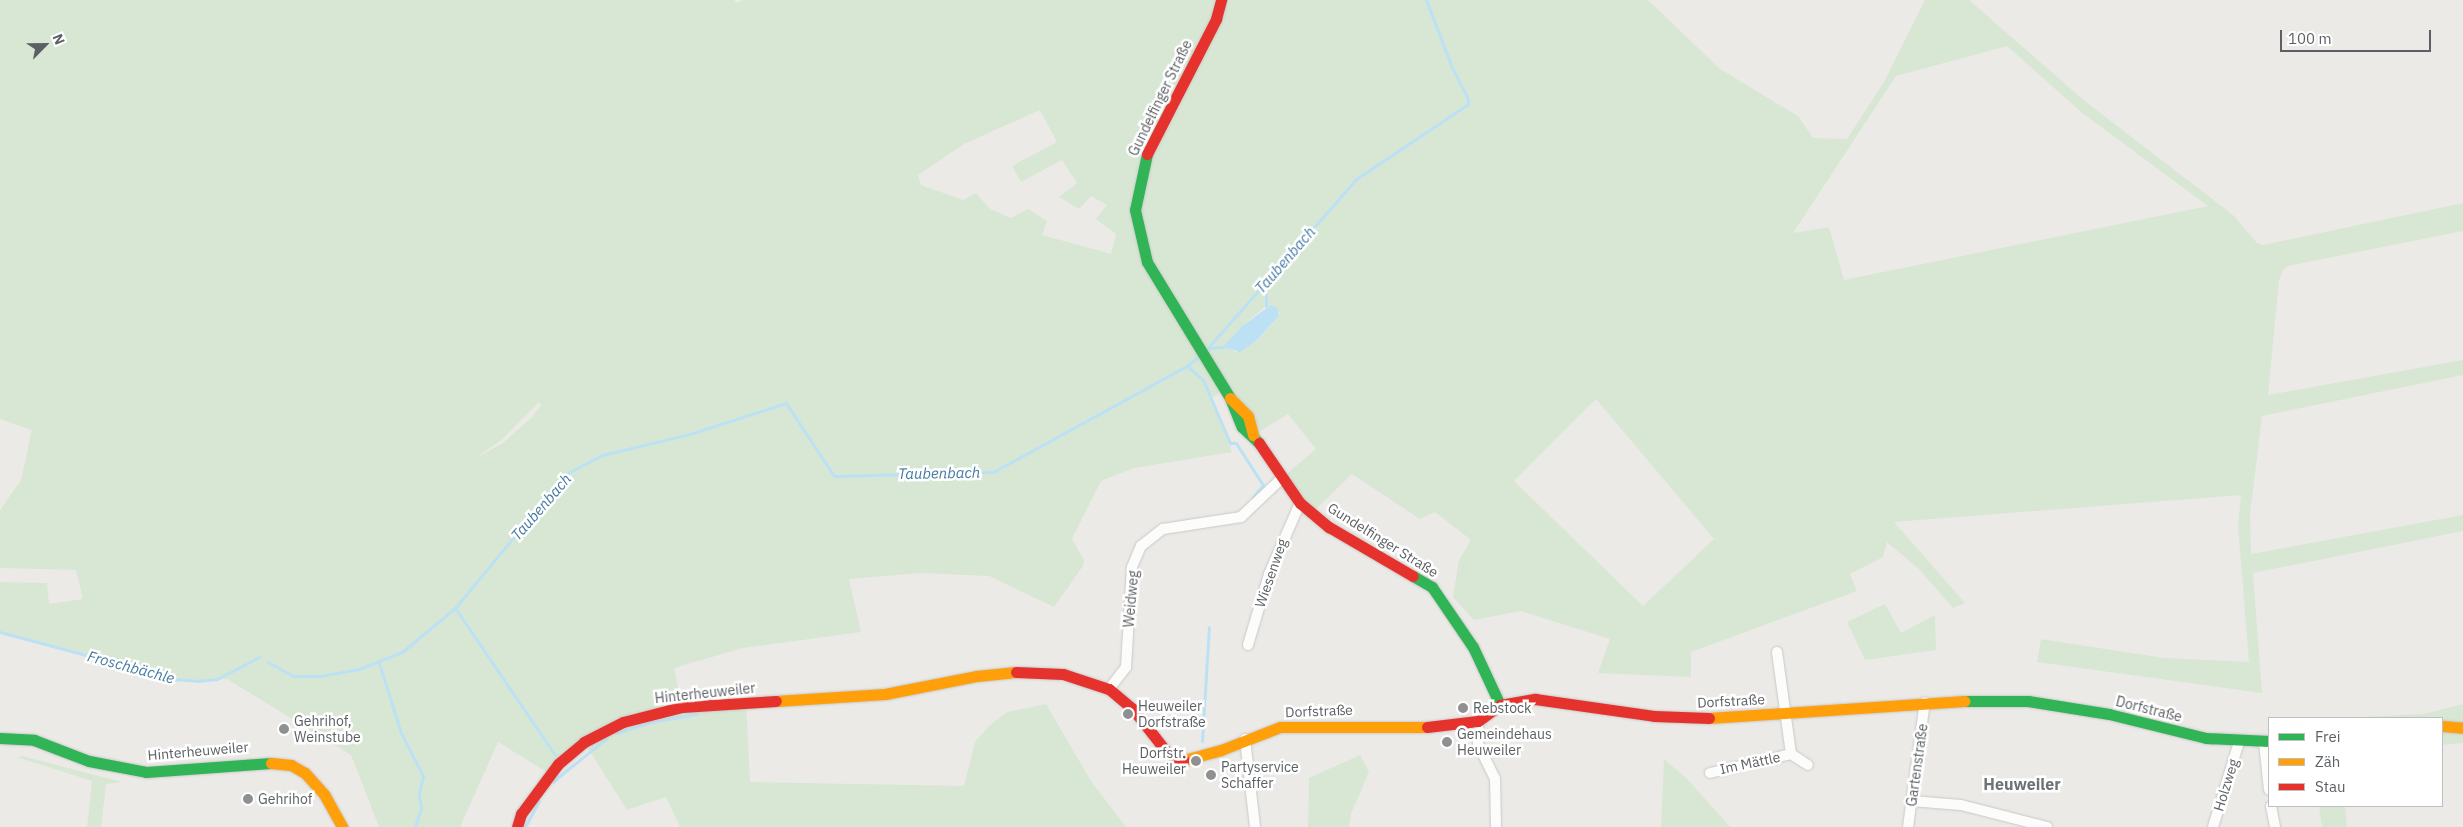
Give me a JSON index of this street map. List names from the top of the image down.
{
  "streets": {
    "street": [
      "Gundelfinger Straße",
      "Wiesenweg",
      "Weidweg",
      "Hinterheuweiler",
      "Dorfstraße",
      "Im Mättle",
      "Gartenstraße",
      "Holzweg"
    ]
  },
  "crossings": [
    ["Gundelfinger Straße", "Wiesenweg"],
    ["Gundelfinger Straße", "Weidweg"],
    ["Gundelfinger Straße", "Dorfstraße"],
    ["Weidweg", "Dorfstraße"],
    ["Hinterheuweiler", "Dorfstraße"],
    ["Dorfstraße", "Im Mättle"],
    ["Dorfstraße", "Gartenstraße"],
    ["Dorfstraße", "Holzweg"]
  ],
  "districts": ["Heuweiler"],
  "water": ["Taubenbach", "Froschbächle"],
  "places": [
    "Rebstock",
    "Heuweiler Dorfstraße",
    "Gehrihof, Weinstube",
    "Gemeindehaus Heuweiler",
    "Dorfstr. Heuweiler",
    "Partyservice Schaffer",
    "Gehrihof"
  ],
  "legend": ["Frei", "Zäh", "Stau"],
  "scale_bar": "100 m",
  "north": "top right"
}
